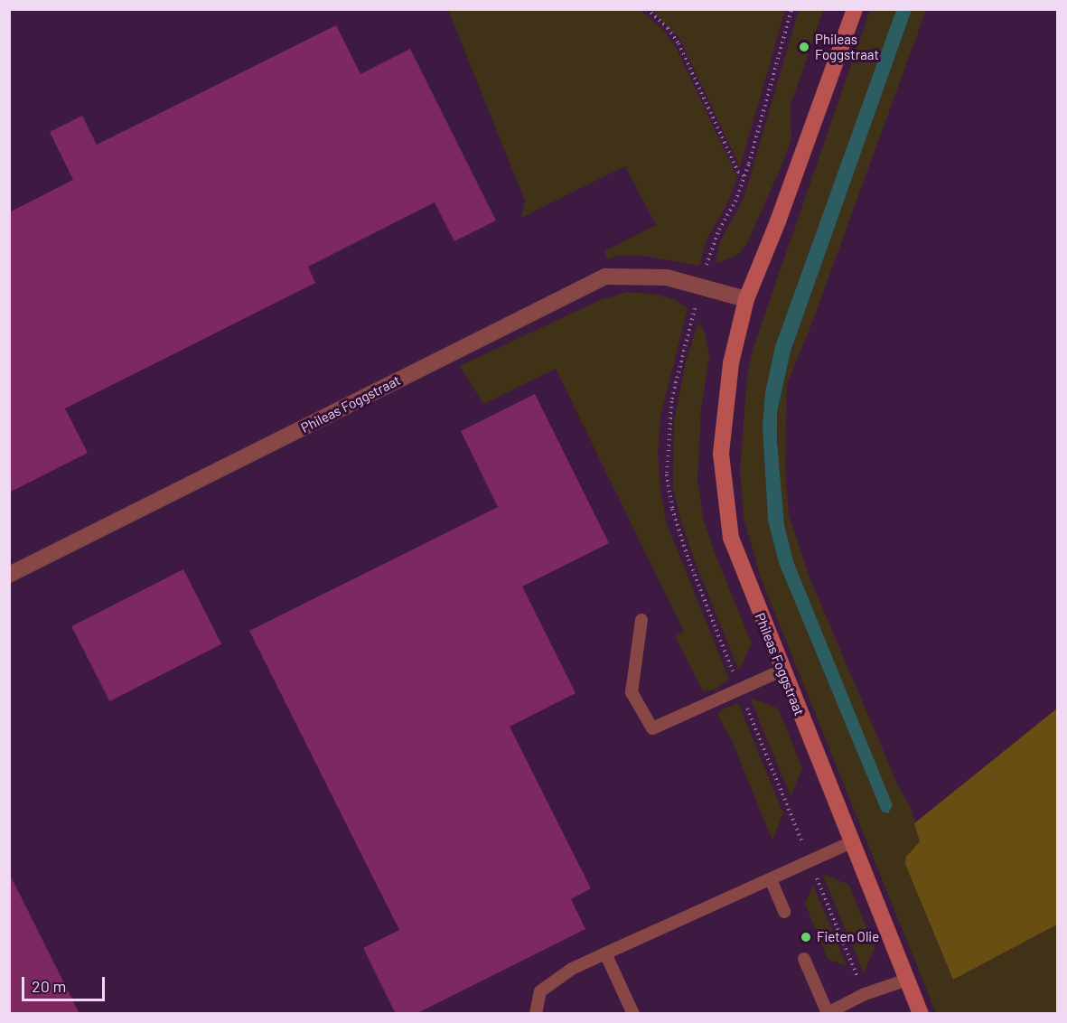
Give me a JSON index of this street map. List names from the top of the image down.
{
  "streets": {
    "street": ["Phileas Foggstraat"]
  },
  "places": ["Phileas Foggstraat", "Fieten Olie"],
  "scale_bar": "20 m"
}
